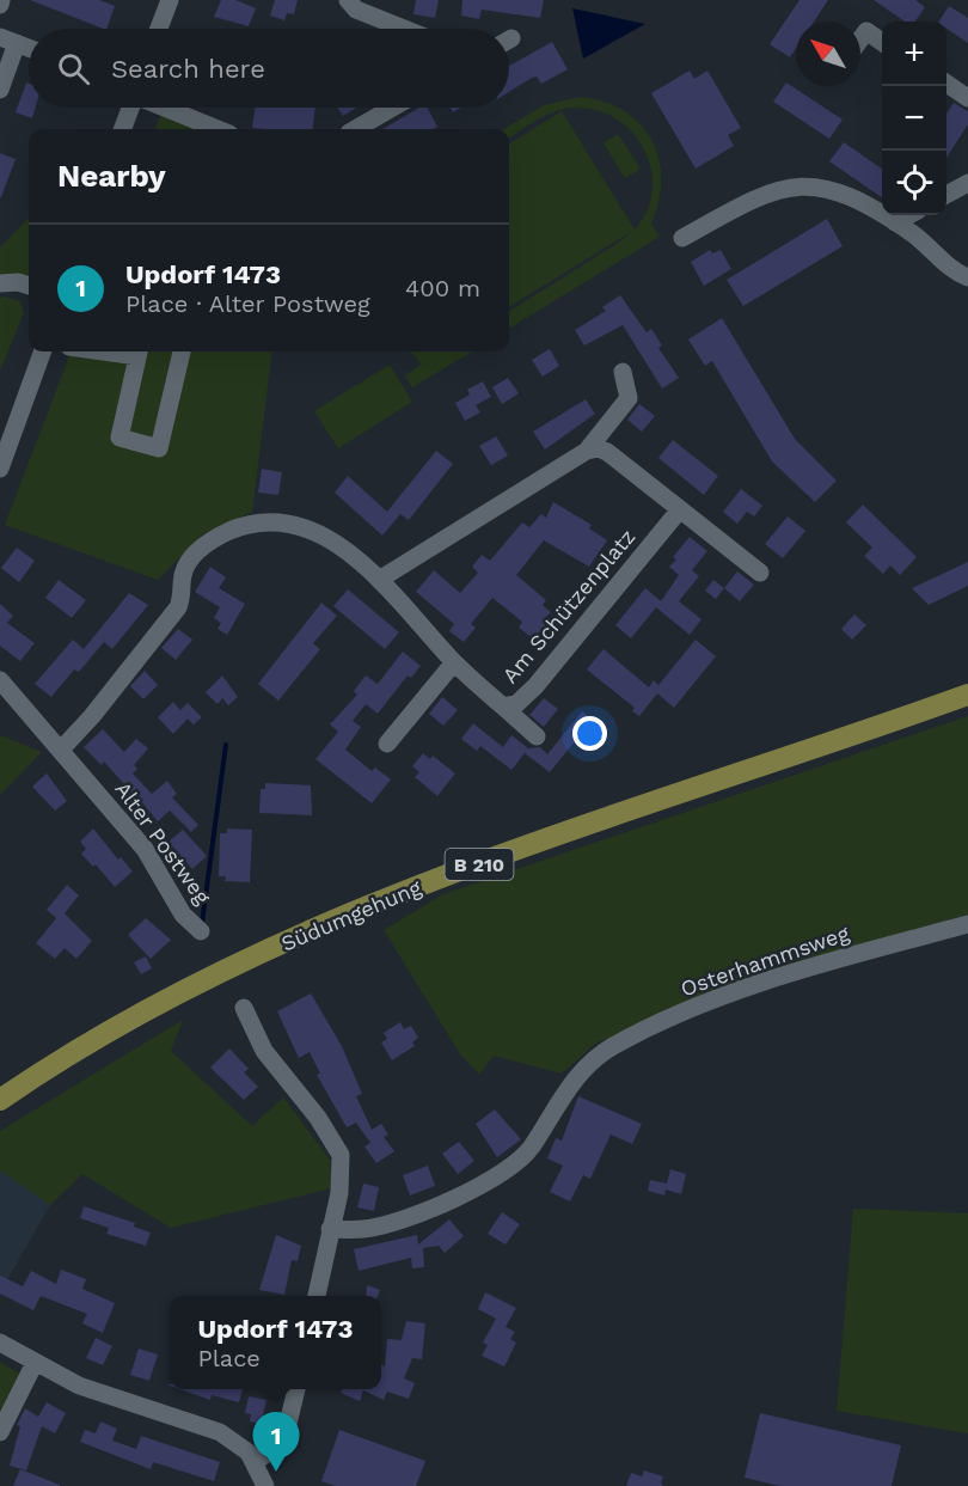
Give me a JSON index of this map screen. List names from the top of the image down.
{
  "streets": {
    "main road": ["B 210", "Südumgehung"],
    "street": ["Am Schützenplatz", "Alter Postweg", "Osterhammsweg"]
  },
  "crossings": [
    ["Am Schützenplatz", "Alter Postweg"]
  ],
  "north": "top left",
  "page": {
    "map_buttons": ["+", "−"],
    "search": "Search here",
    "heading": "Nearby",
    "list": [
      {
        "mark": "1",
        "name": "Updorf 1473",
        "note": "Place · Alter Postweg",
        "value": "400 m"
      }
    ],
    "popup": ["Updorf 1473", "Place"],
    "pins": "1"
  }
}
